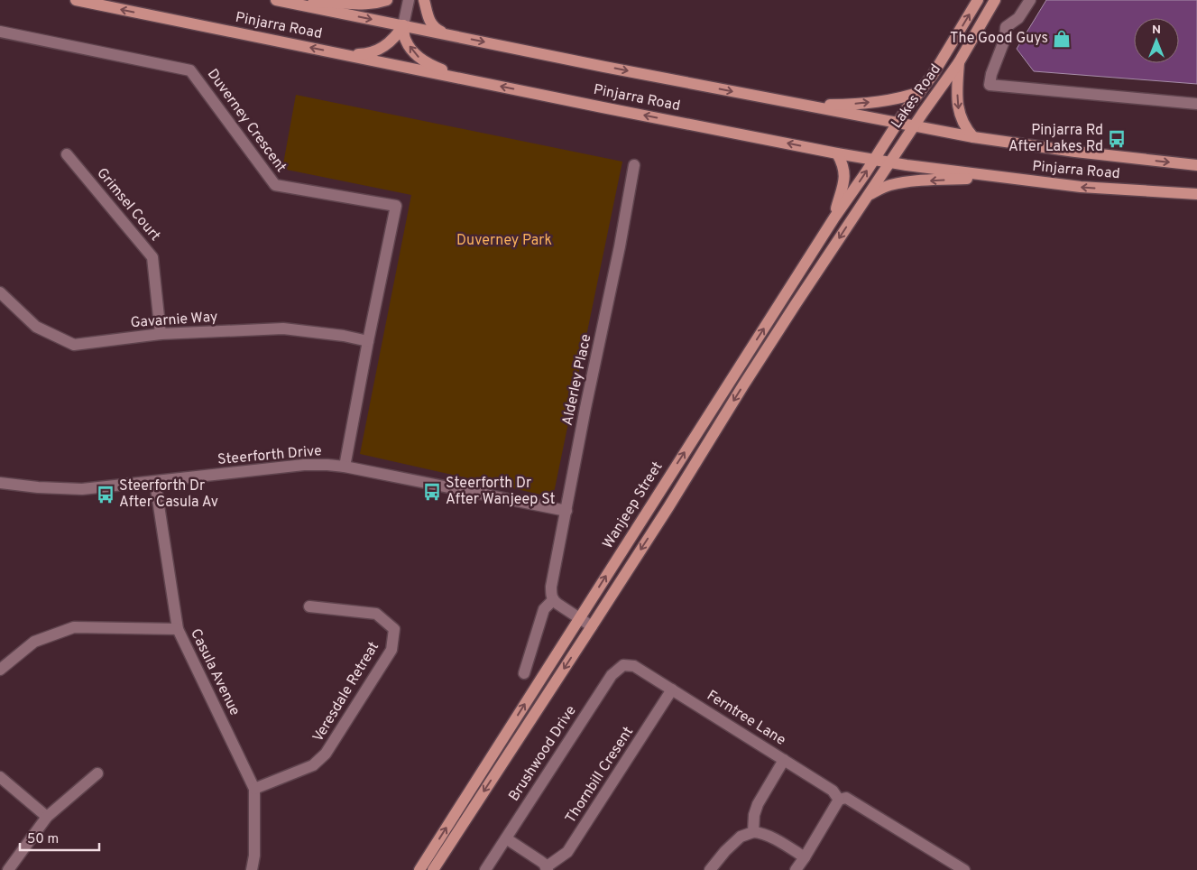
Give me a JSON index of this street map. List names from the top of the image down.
{
  "streets": {
    "main road": ["Pinjarra Road", "Lakes Road", "Wanjeep Street"],
    "street": [
      "Duverney Crescent",
      "Grimsel Court",
      "Gavarnie Way",
      "Alderley Place",
      "Steerforth Drive",
      "Casula Avenue",
      "Veresdale Retreat",
      "Ferntree Lane",
      "Brushwood Drive",
      "Thornbill Cresent"
    ]
  },
  "crossings": [
    ["Pinjarra Road", "Lakes Road"],
    ["Pinjarra Road", "Wanjeep Street"],
    ["Lakes Road", "Wanjeep Street"],
    ["Duverney Crescent", "Gavarnie Way"],
    ["Duverney Crescent", "Steerforth Drive"],
    ["Grimsel Court", "Gavarnie Way"],
    ["Alderley Place", "Steerforth Drive"],
    ["Steerforth Drive", "Casula Avenue"],
    ["Casula Avenue", "Veresdale Retreat"],
    ["Ferntree Lane", "Brushwood Drive"],
    ["Ferntree Lane", "Thornbill Cresent"]
  ],
  "parks": ["Duverney Park"],
  "places": {
    "shop": ["The Good Guys"],
    "bus stop": ["Pinjarra Rd After Lakes Rd", "Steerforth Dr After Wanjeep St", "Steerforth Dr After Casula Av"]
  },
  "scale_bar": "50 m",
  "north": "top"
}
